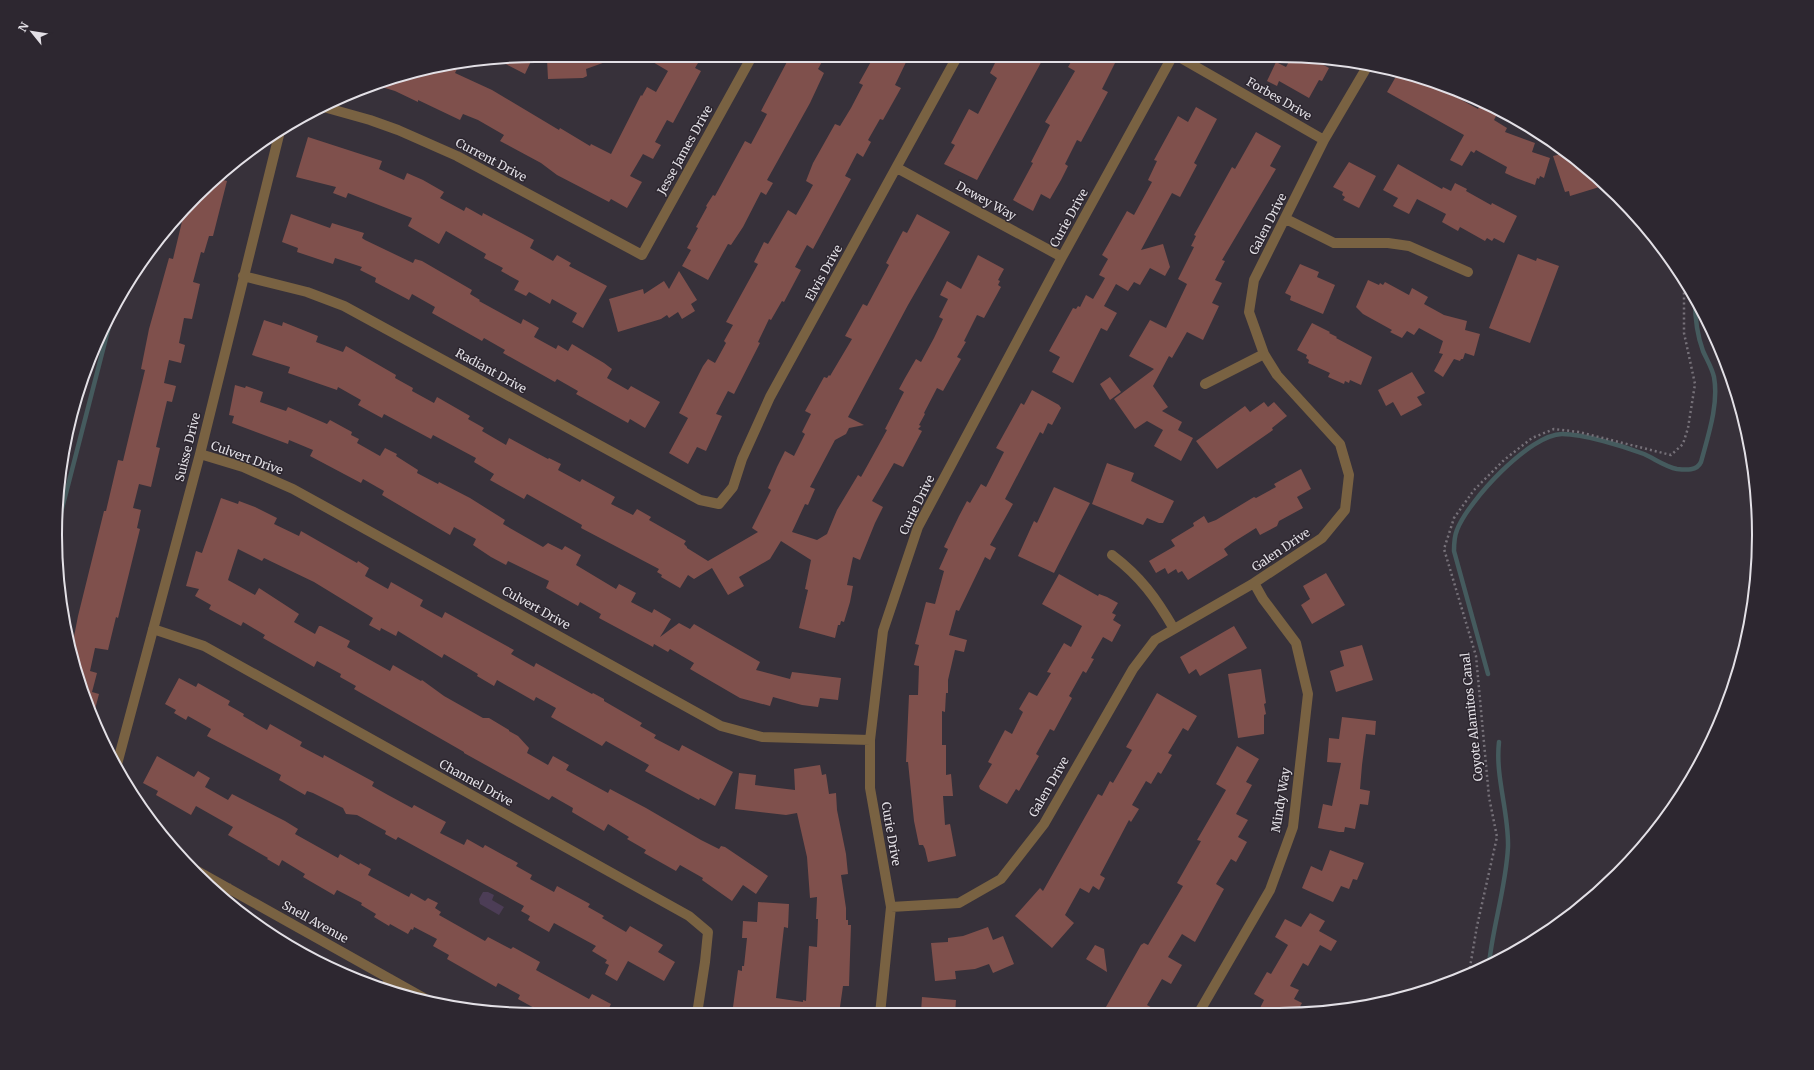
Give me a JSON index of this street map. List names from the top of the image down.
{
  "streets": {
    "street": [
      "Forbes Drive",
      "Jesse James Drive",
      "Current Drive",
      "Dewey Way",
      "Curie Drive",
      "Galen Drive",
      "Elvis Drive",
      "Radiant Drive",
      "Suisse Drive",
      "Culvert Drive",
      "Channel Drive",
      "Mindy Way",
      "Snell Avenue"
    ],
    "path": ["Coyote Alamitos Canal"]
  },
  "crossings": [
    ["Forbes Drive", "Galen Drive"],
    ["Jesse James Drive", "Current Drive"],
    ["Dewey Way", "Curie Drive"],
    ["Dewey Way", "Elvis Drive"],
    ["Curie Drive", "Galen Drive"],
    ["Curie Drive", "Culvert Drive"],
    ["Galen Drive", "Mindy Way"],
    ["Elvis Drive", "Radiant Drive"],
    ["Radiant Drive", "Suisse Drive"],
    ["Suisse Drive", "Culvert Drive"],
    ["Suisse Drive", "Channel Drive"]
  ],
  "north": "top left"
}
